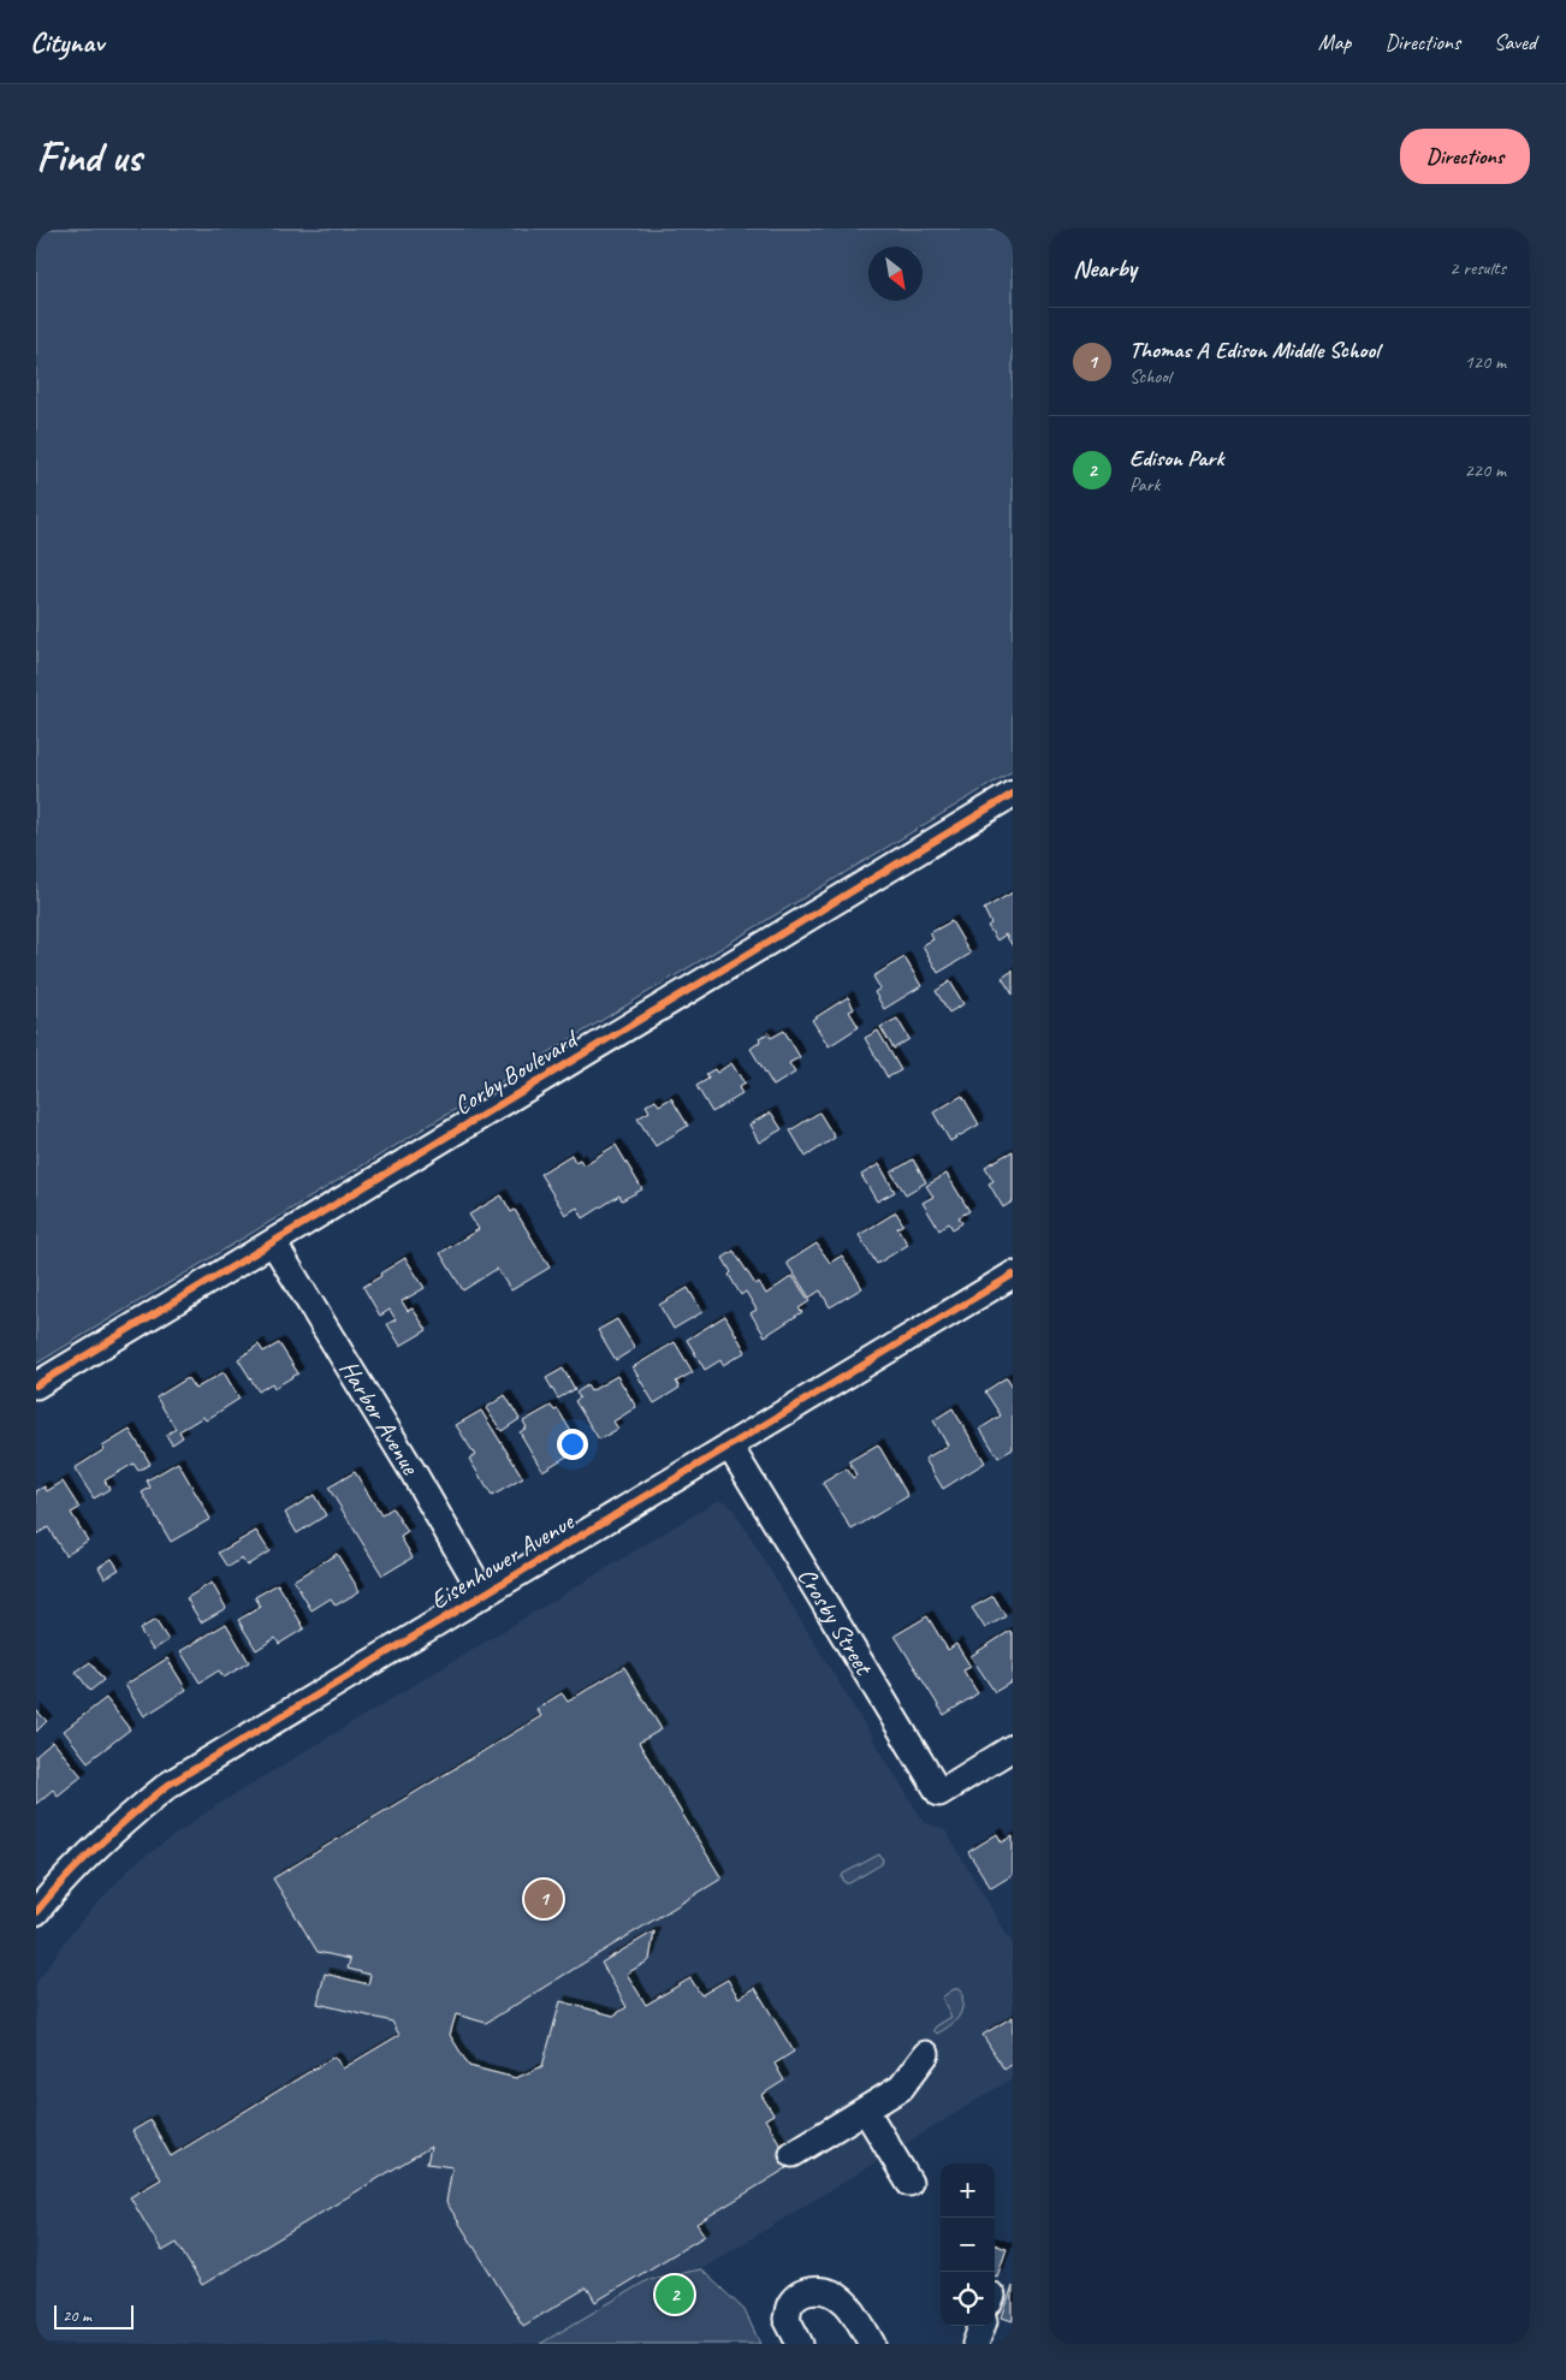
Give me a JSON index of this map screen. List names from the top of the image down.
{
  "streets": {
    "street": [
      "Corby Boulevard",
      "Harbor Avenue",
      "Eisenhower Avenue",
      "Crosby Street"
    ]
  },
  "crossings": [
    ["Corby Boulevard", "Harbor Avenue"],
    ["Harbor Avenue", "Eisenhower Avenue"],
    ["Eisenhower Avenue", "Crosby Street"]
  ],
  "scale_bar": "20 m",
  "north": "bottom right",
  "page": {
    "header": "Citynav",
    "nav": ["Map", "Directions", "Saved"],
    "buttons": "Directions",
    "title": "Find us",
    "heading": ["Nearby", "2 results"],
    "list": [
      {
        "mark": "1",
        "name": "Thomas A Edison Middle School",
        "note": "School",
        "value": "120 m"
      },
      {
        "mark": "2",
        "name": "Edison Park",
        "note": "Park",
        "value": "220 m"
      }
    ],
    "pins": ["1", "2"],
    "map_buttons": ["+", "−"],
    "scale": "20 m"
  }
}
